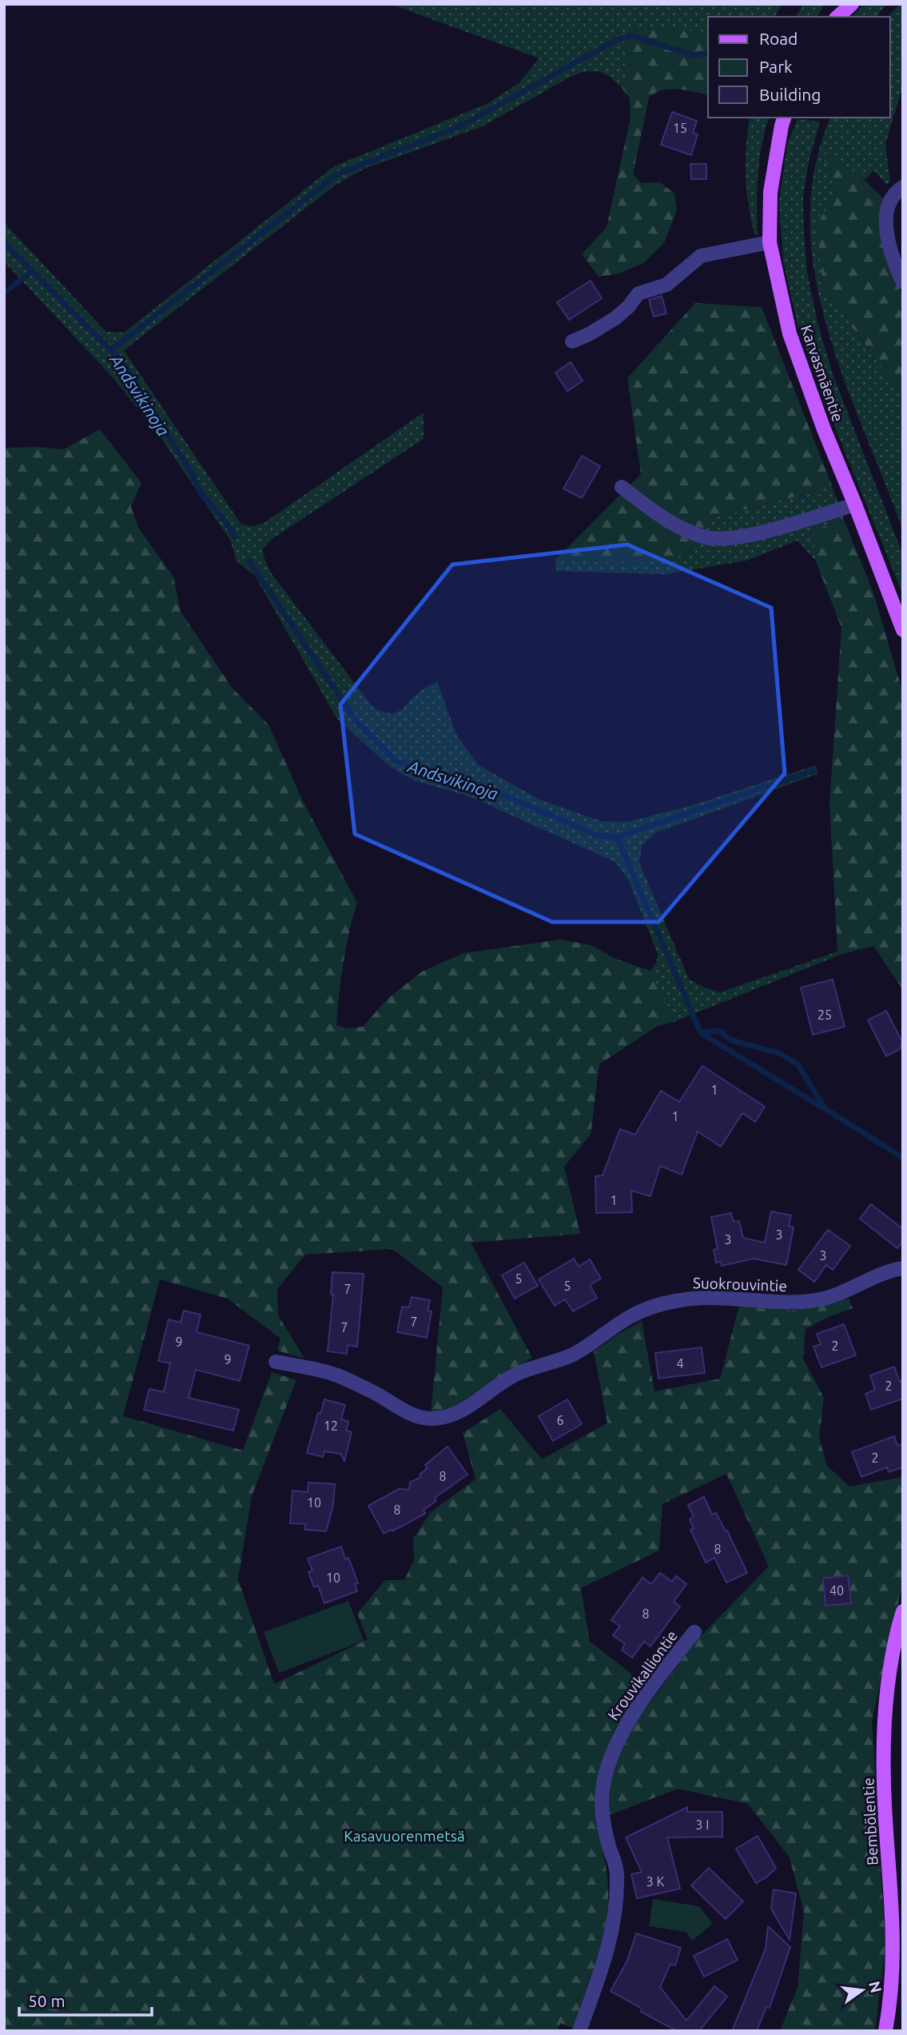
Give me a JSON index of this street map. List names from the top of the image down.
{
  "streets": {
    "main road": ["Karvasmäentie", "Bembölentie"],
    "street": ["Suokrouvintie", "Krouvikalliontie"]
  },
  "water": ["Andsvikinoja"],
  "parks": ["Kasavuorenmetsä"],
  "house_numbers": [
    "15",
    "25",
    "1",
    "1",
    "1",
    "3",
    "3",
    "3",
    "5",
    "5",
    "7",
    "7",
    "7",
    "9",
    "2",
    "9",
    "4",
    "2",
    "6",
    "12",
    "2",
    "8",
    "10",
    "8",
    "8",
    "10",
    "40",
    "8",
    "3 I",
    "3 K"
  ],
  "legend": ["Road", "Park", "Building"],
  "scale_bar": "50 m",
  "north": "right"
}
